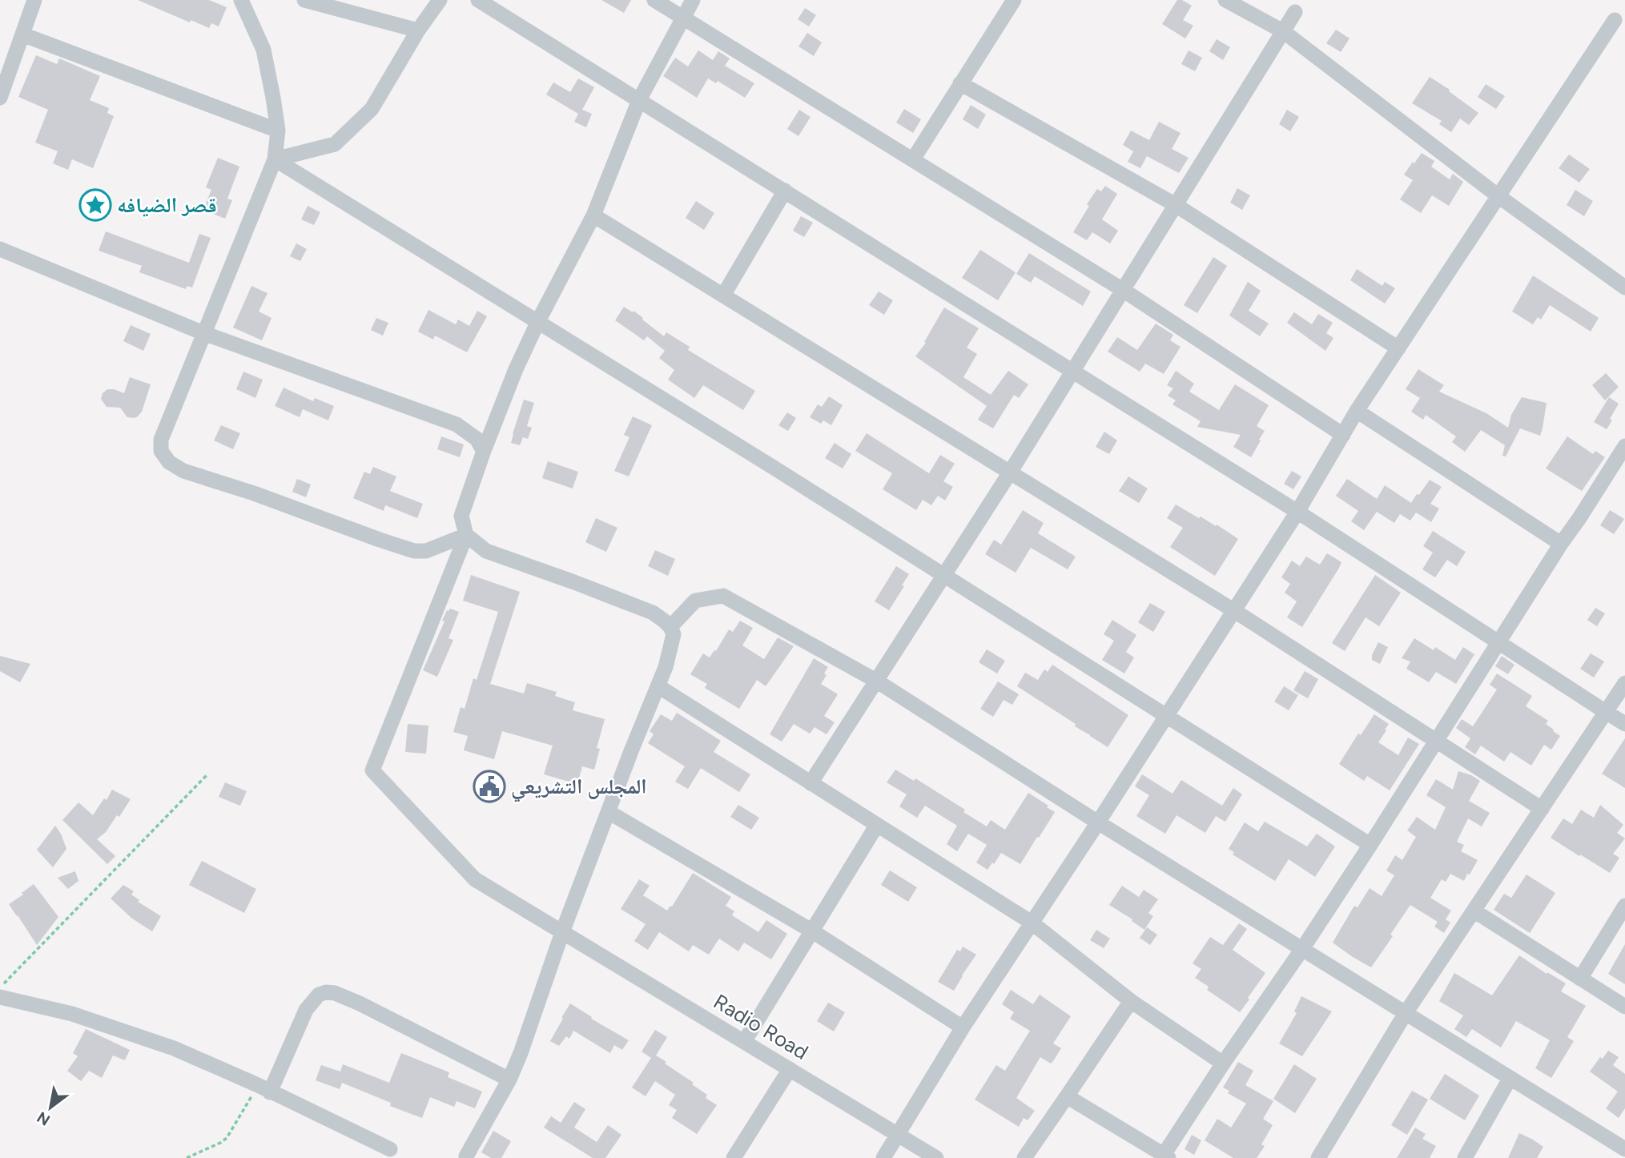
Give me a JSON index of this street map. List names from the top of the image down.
{
  "streets": {
    "street": ["Radio Road"]
  },
  "places": {
    "place": ["قصر الضيافه"],
    "public building": ["المجلس التشريعي"]
  },
  "north": "bottom left"
}
